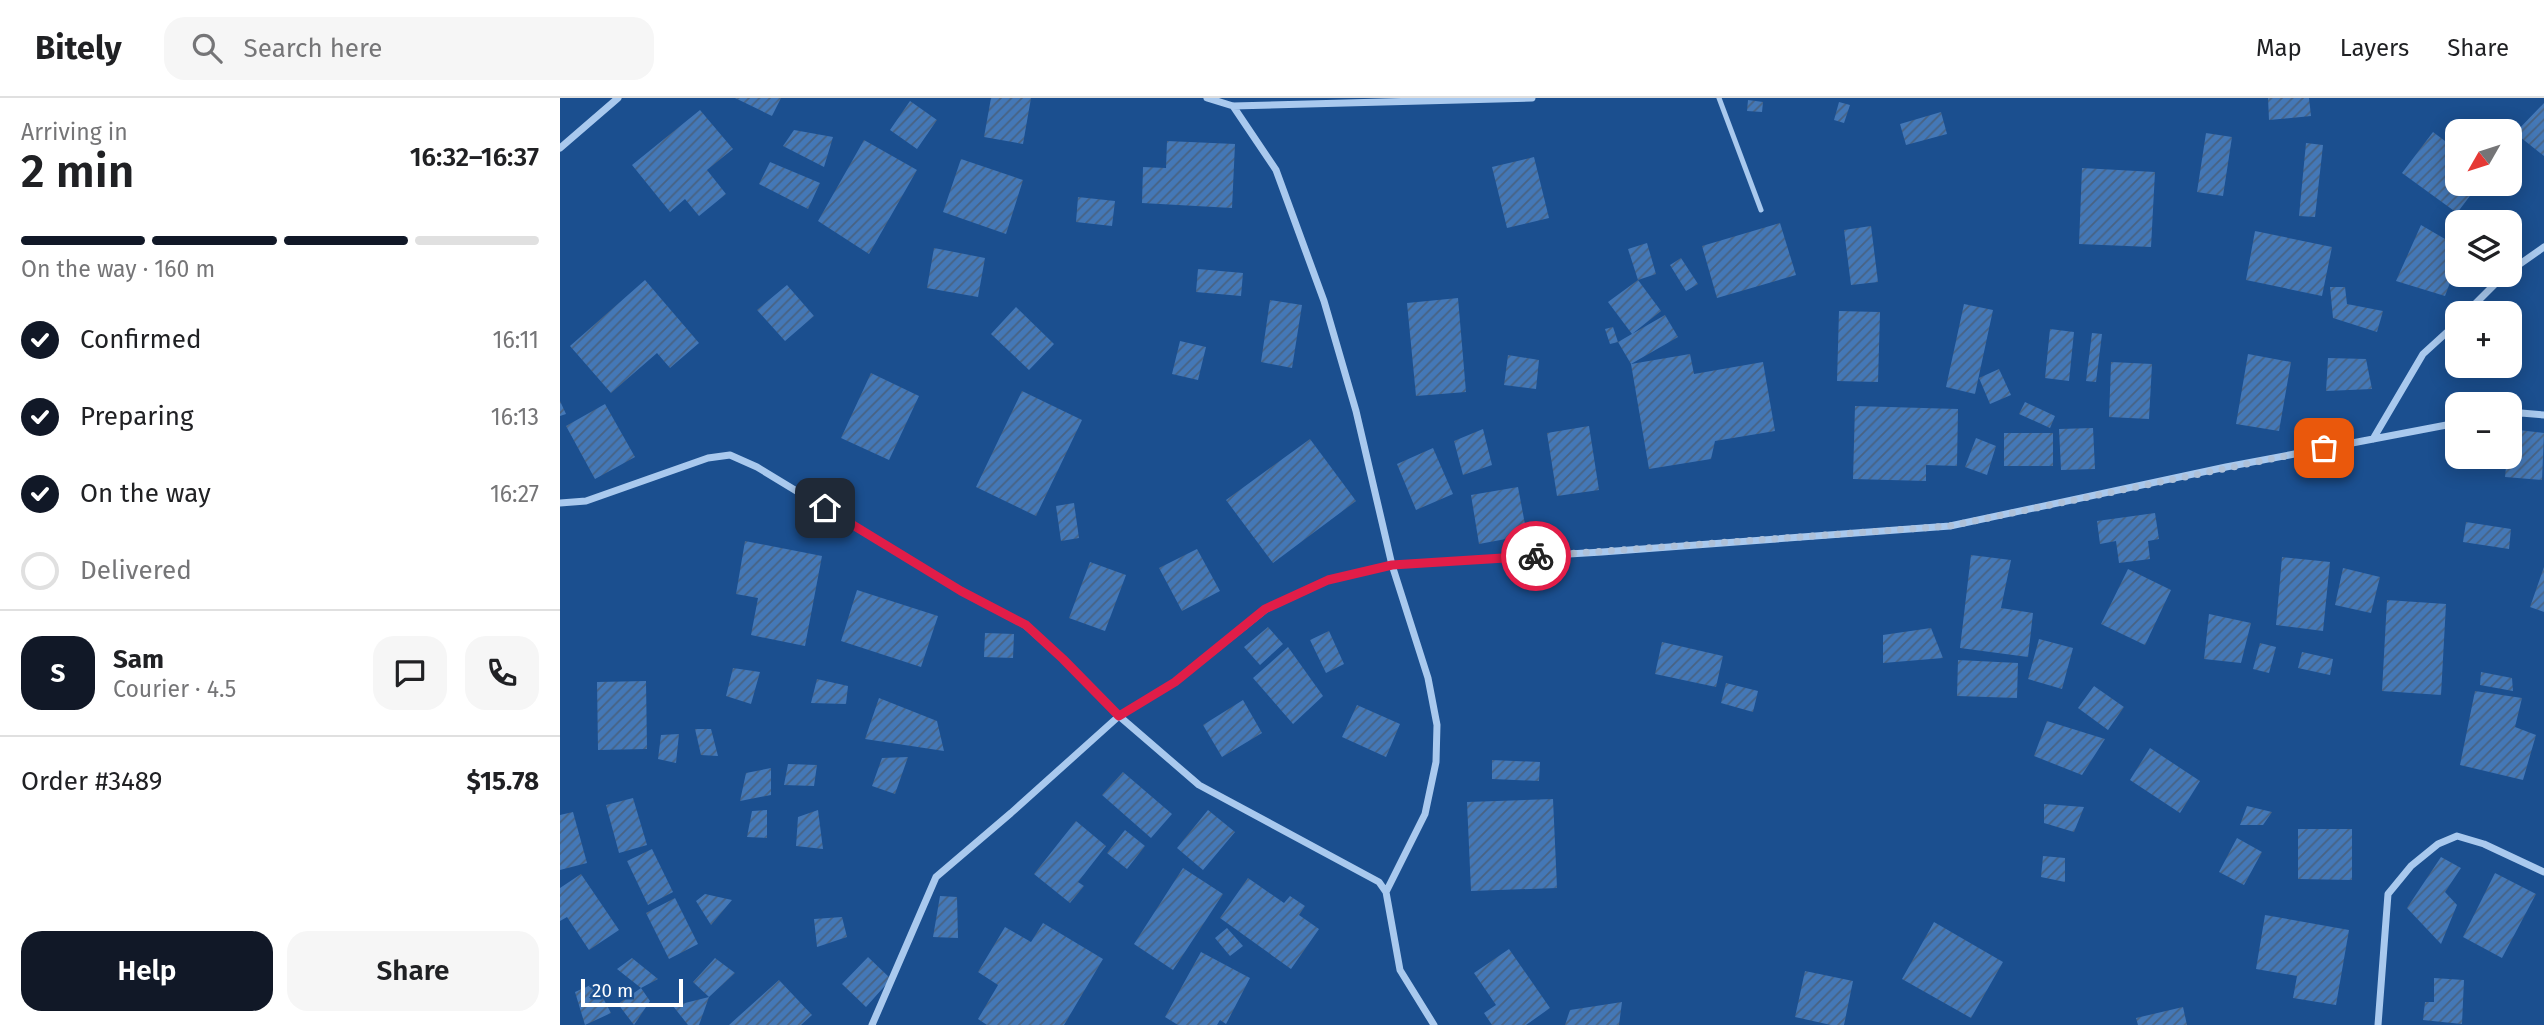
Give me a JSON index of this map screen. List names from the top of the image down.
{
  "scale_bar": "20 m",
  "north": "bottom left",
  "page": {
    "header": "Bitely",
    "search": "Search here",
    "nav": ["Map", "Layers", "Share"],
    "heading": ["2 min", "Arriving in", "16:32–16:37"],
    "panel": [
      "Sam",
      "Courier · 4.5",
      "Order #3489",
      "$15.78"
    ],
    "map_buttons": ["+", "−"],
    "bar": "On the way · 160 m",
    "list": [
      ["Confirmed", "16:11"],
      ["Preparing", "16:13"],
      ["On the way", "16:27"],
      "Delivered"
    ],
    "round": "S",
    "buttons": ["Help", "Share"],
    "scale": "20 m"
  }
}
